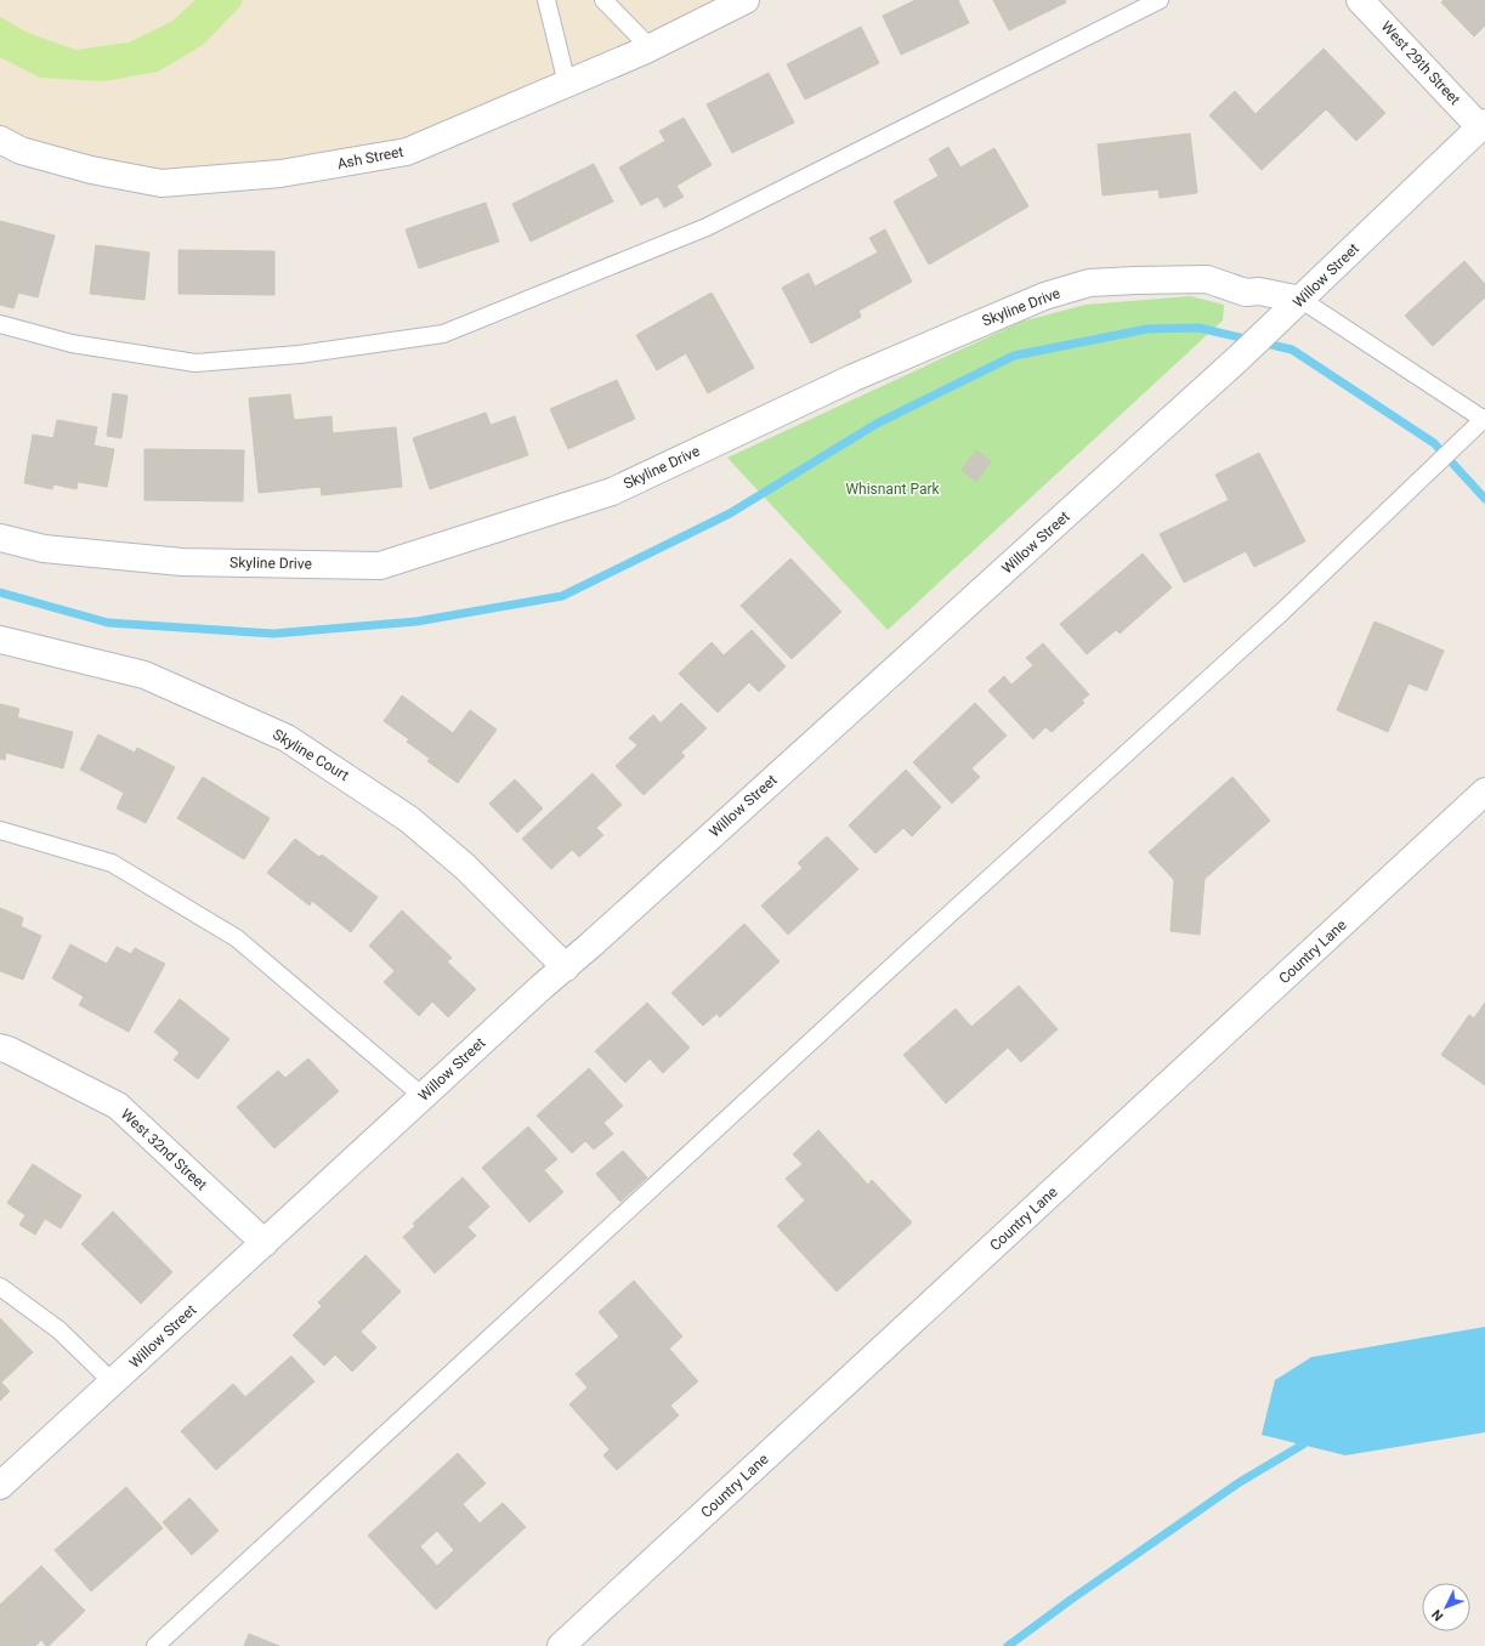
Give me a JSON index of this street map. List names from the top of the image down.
{
  "streets": {
    "street": [
      "West 29th Street",
      "Ash Street",
      "Willow Street",
      "Skyline Drive",
      "Skyline Court",
      "Country Lane",
      "West 32nd Street"
    ]
  },
  "crossings": [
    ["West 29th Street", "Willow Street"],
    ["Willow Street", "Skyline Drive"],
    ["Willow Street", "Skyline Court"],
    ["Willow Street", "West 32nd Street"]
  ],
  "parks": ["Whisnant Park"],
  "north": "bottom left"
}
